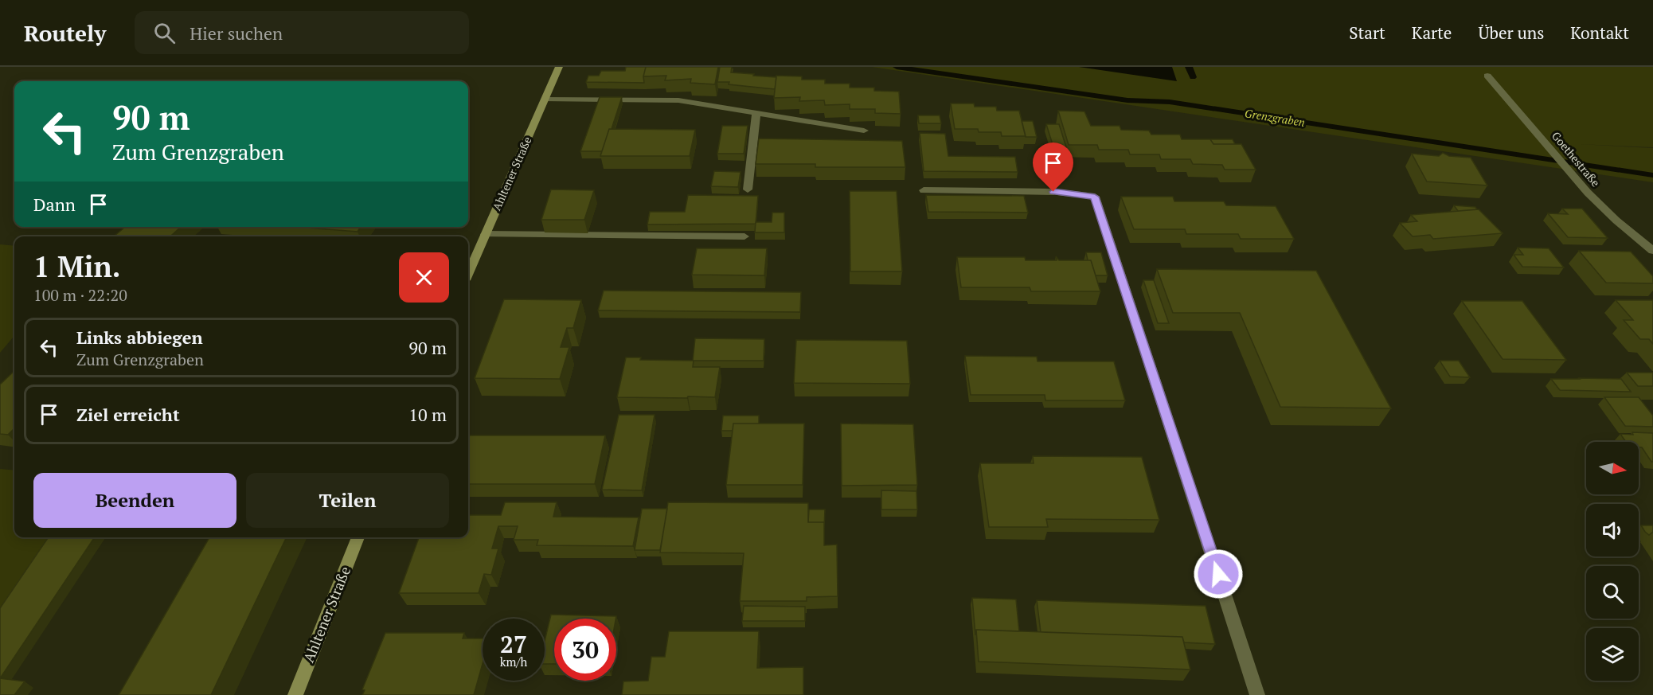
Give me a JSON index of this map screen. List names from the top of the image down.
{
  "streets": {
    "main road": ["Ahltener Straße"],
    "street": ["Goethestraße"]
  },
  "water": ["Grenzgraben"],
  "north": "right",
  "page": {
    "header": "Routely",
    "search": "Hier suchen",
    "nav": [
      "Start",
      "Karte",
      "Über uns",
      "Kontakt"
    ],
    "turn": ["90 m", "Zum Grenzgraben"],
    "then": "Dann",
    "heading": ["1 Min.", "100 m · 22:20"],
    "list": [
      {
        "name": "Links abbiegen",
        "note": "Zum Grenzgraben",
        "value": "90 m"
      },
      {
        "name": "Ziel erreicht",
        "value": "10 m"
      }
    ],
    "buttons": ["Beenden", "Teilen"],
    "speed": "27 km/h",
    "limit": "30"
  }
}
